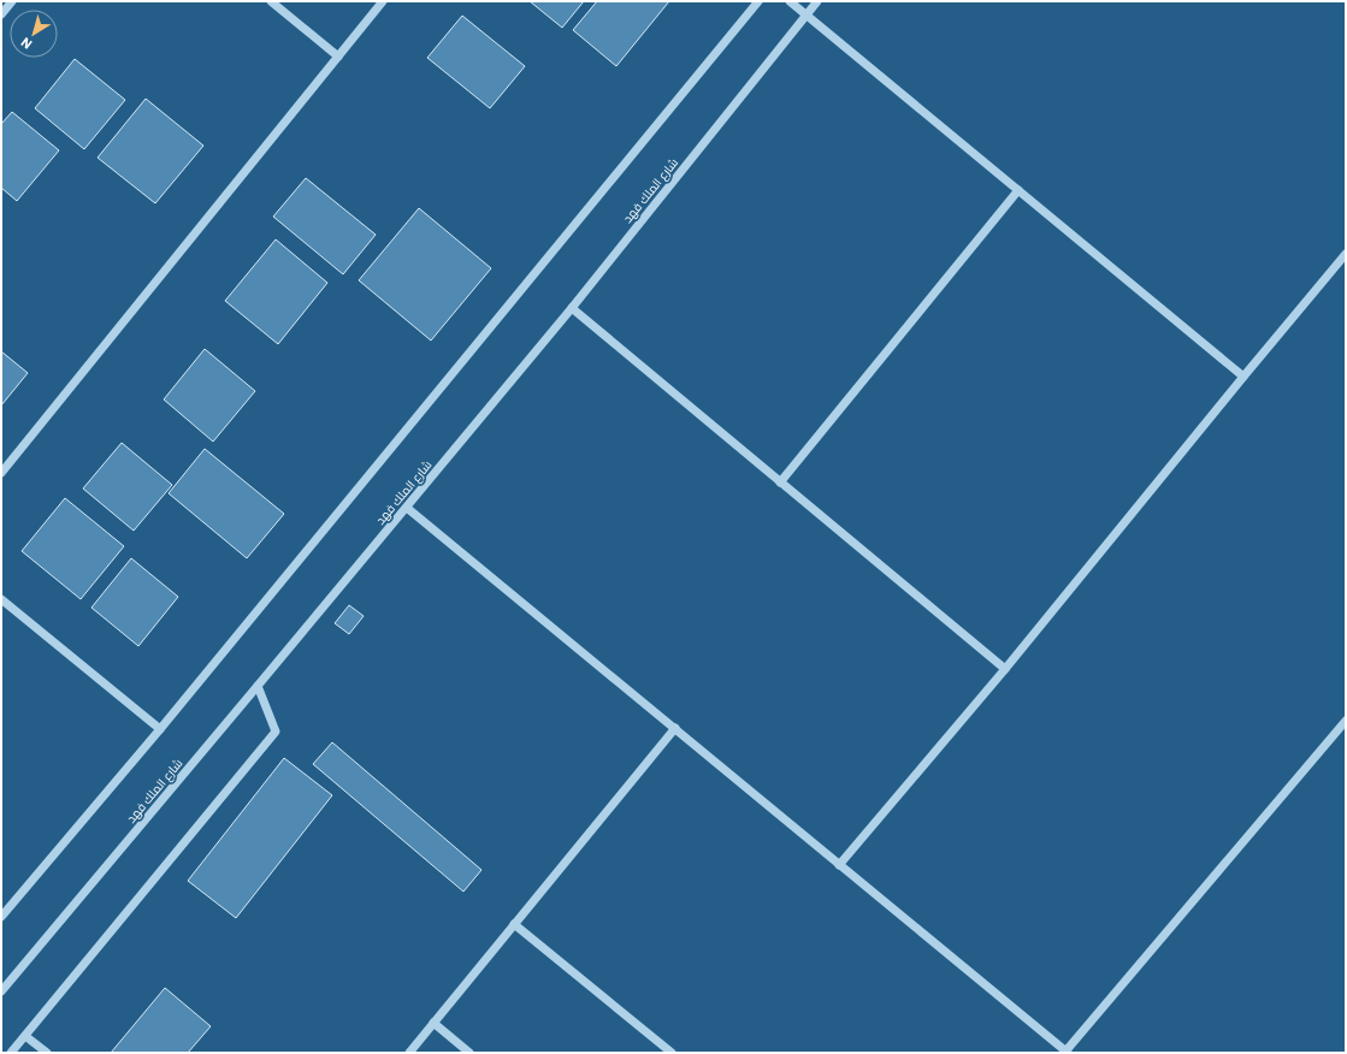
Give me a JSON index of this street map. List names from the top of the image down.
{
  "streets": {
    "street": ["شارع الملك فهد"]
  },
  "north": "bottom left"
}
